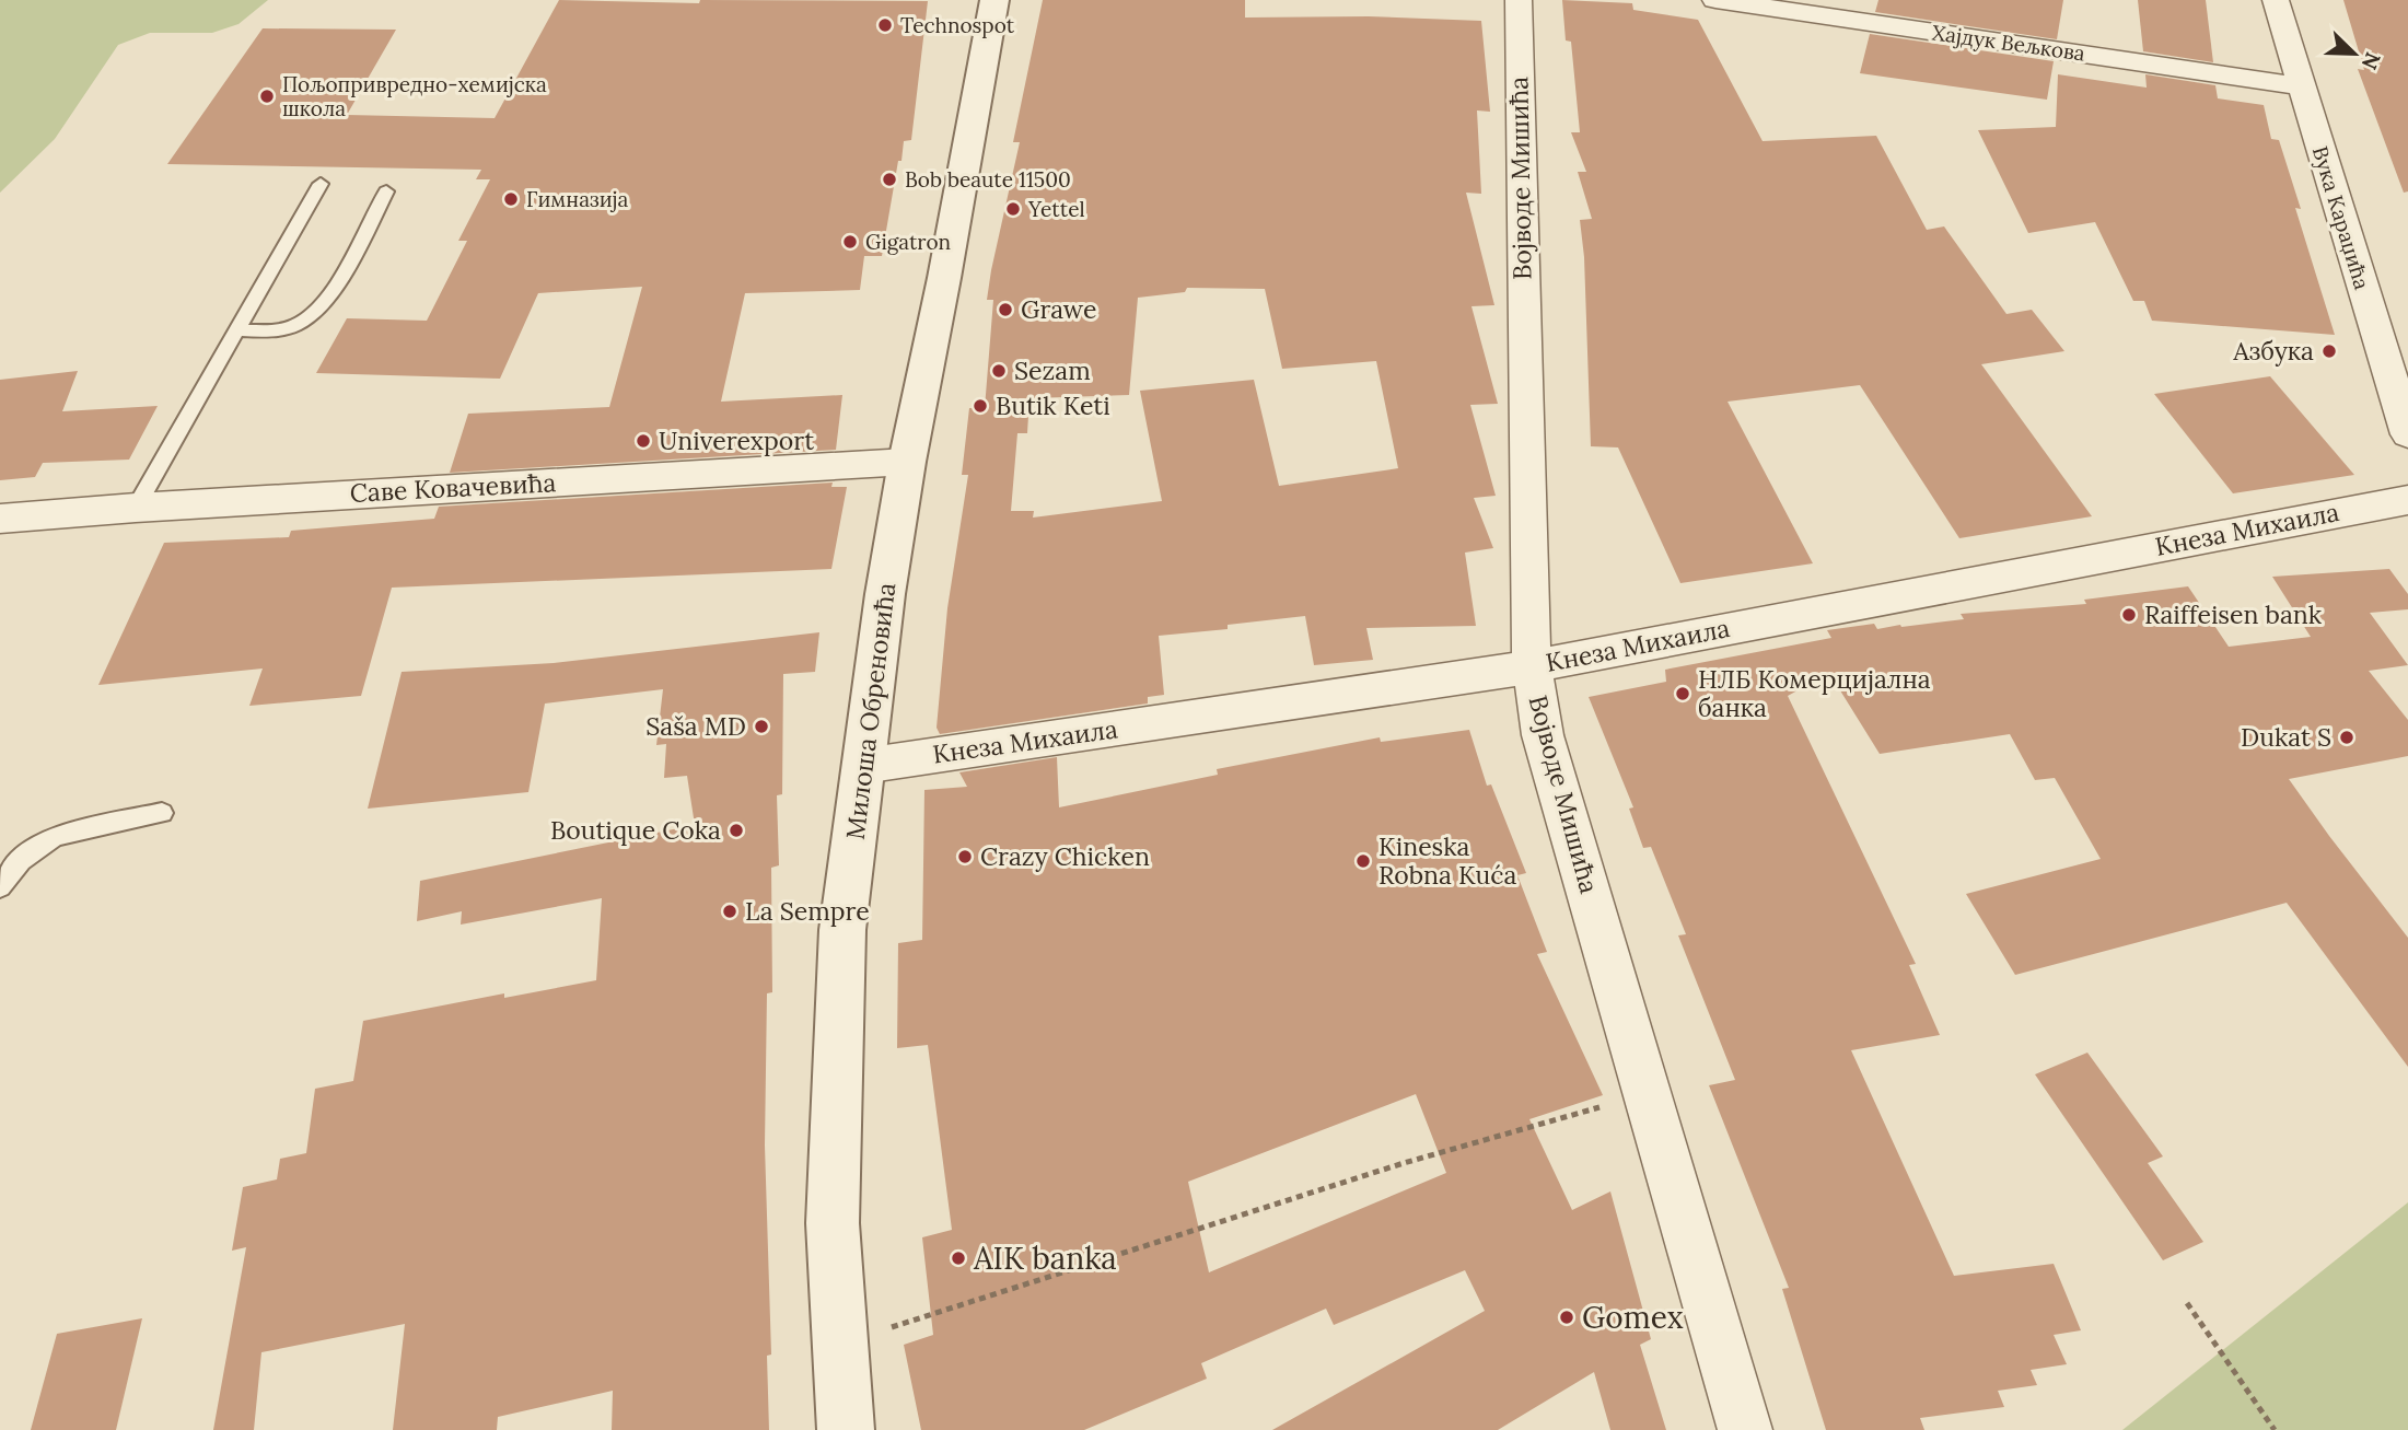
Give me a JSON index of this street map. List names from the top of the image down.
{
  "streets": {
    "street": [
      "Хајдук Вељкова",
      "Војводе Мишића",
      "Вука Караџића",
      "Саве Ковачевића",
      "Кнеза Михаила",
      "Милоша Обреновића"
    ]
  },
  "crossings": [
    ["Хајдук Вељкова", "Вука Караџића"],
    ["Војводе Мишића", "Кнеза Михаила"],
    ["Саве Ковачевића", "Милоша Обреновића"],
    ["Кнеза Михаила", "Милоша Обреновића"]
  ],
  "places": [
    "Technospot",
    "Пољопривредно-хемијска школа",
    "Bob beaute 11500",
    "Гимназија",
    "Yettel",
    "Gigatron",
    "Grawe",
    "Азбука",
    "Sezam",
    "Butik Keti",
    "Univerexport",
    "Raiffeisen bank",
    "НЛБ Комерцијална банка",
    "Saša MD",
    "Dukat S",
    "Boutique Coka",
    "Crazy Chicken",
    "Kineska Robna Kuća",
    "La Sempre",
    "AIK banka",
    "Gomex"
  ],
  "north": "bottom right"
}
